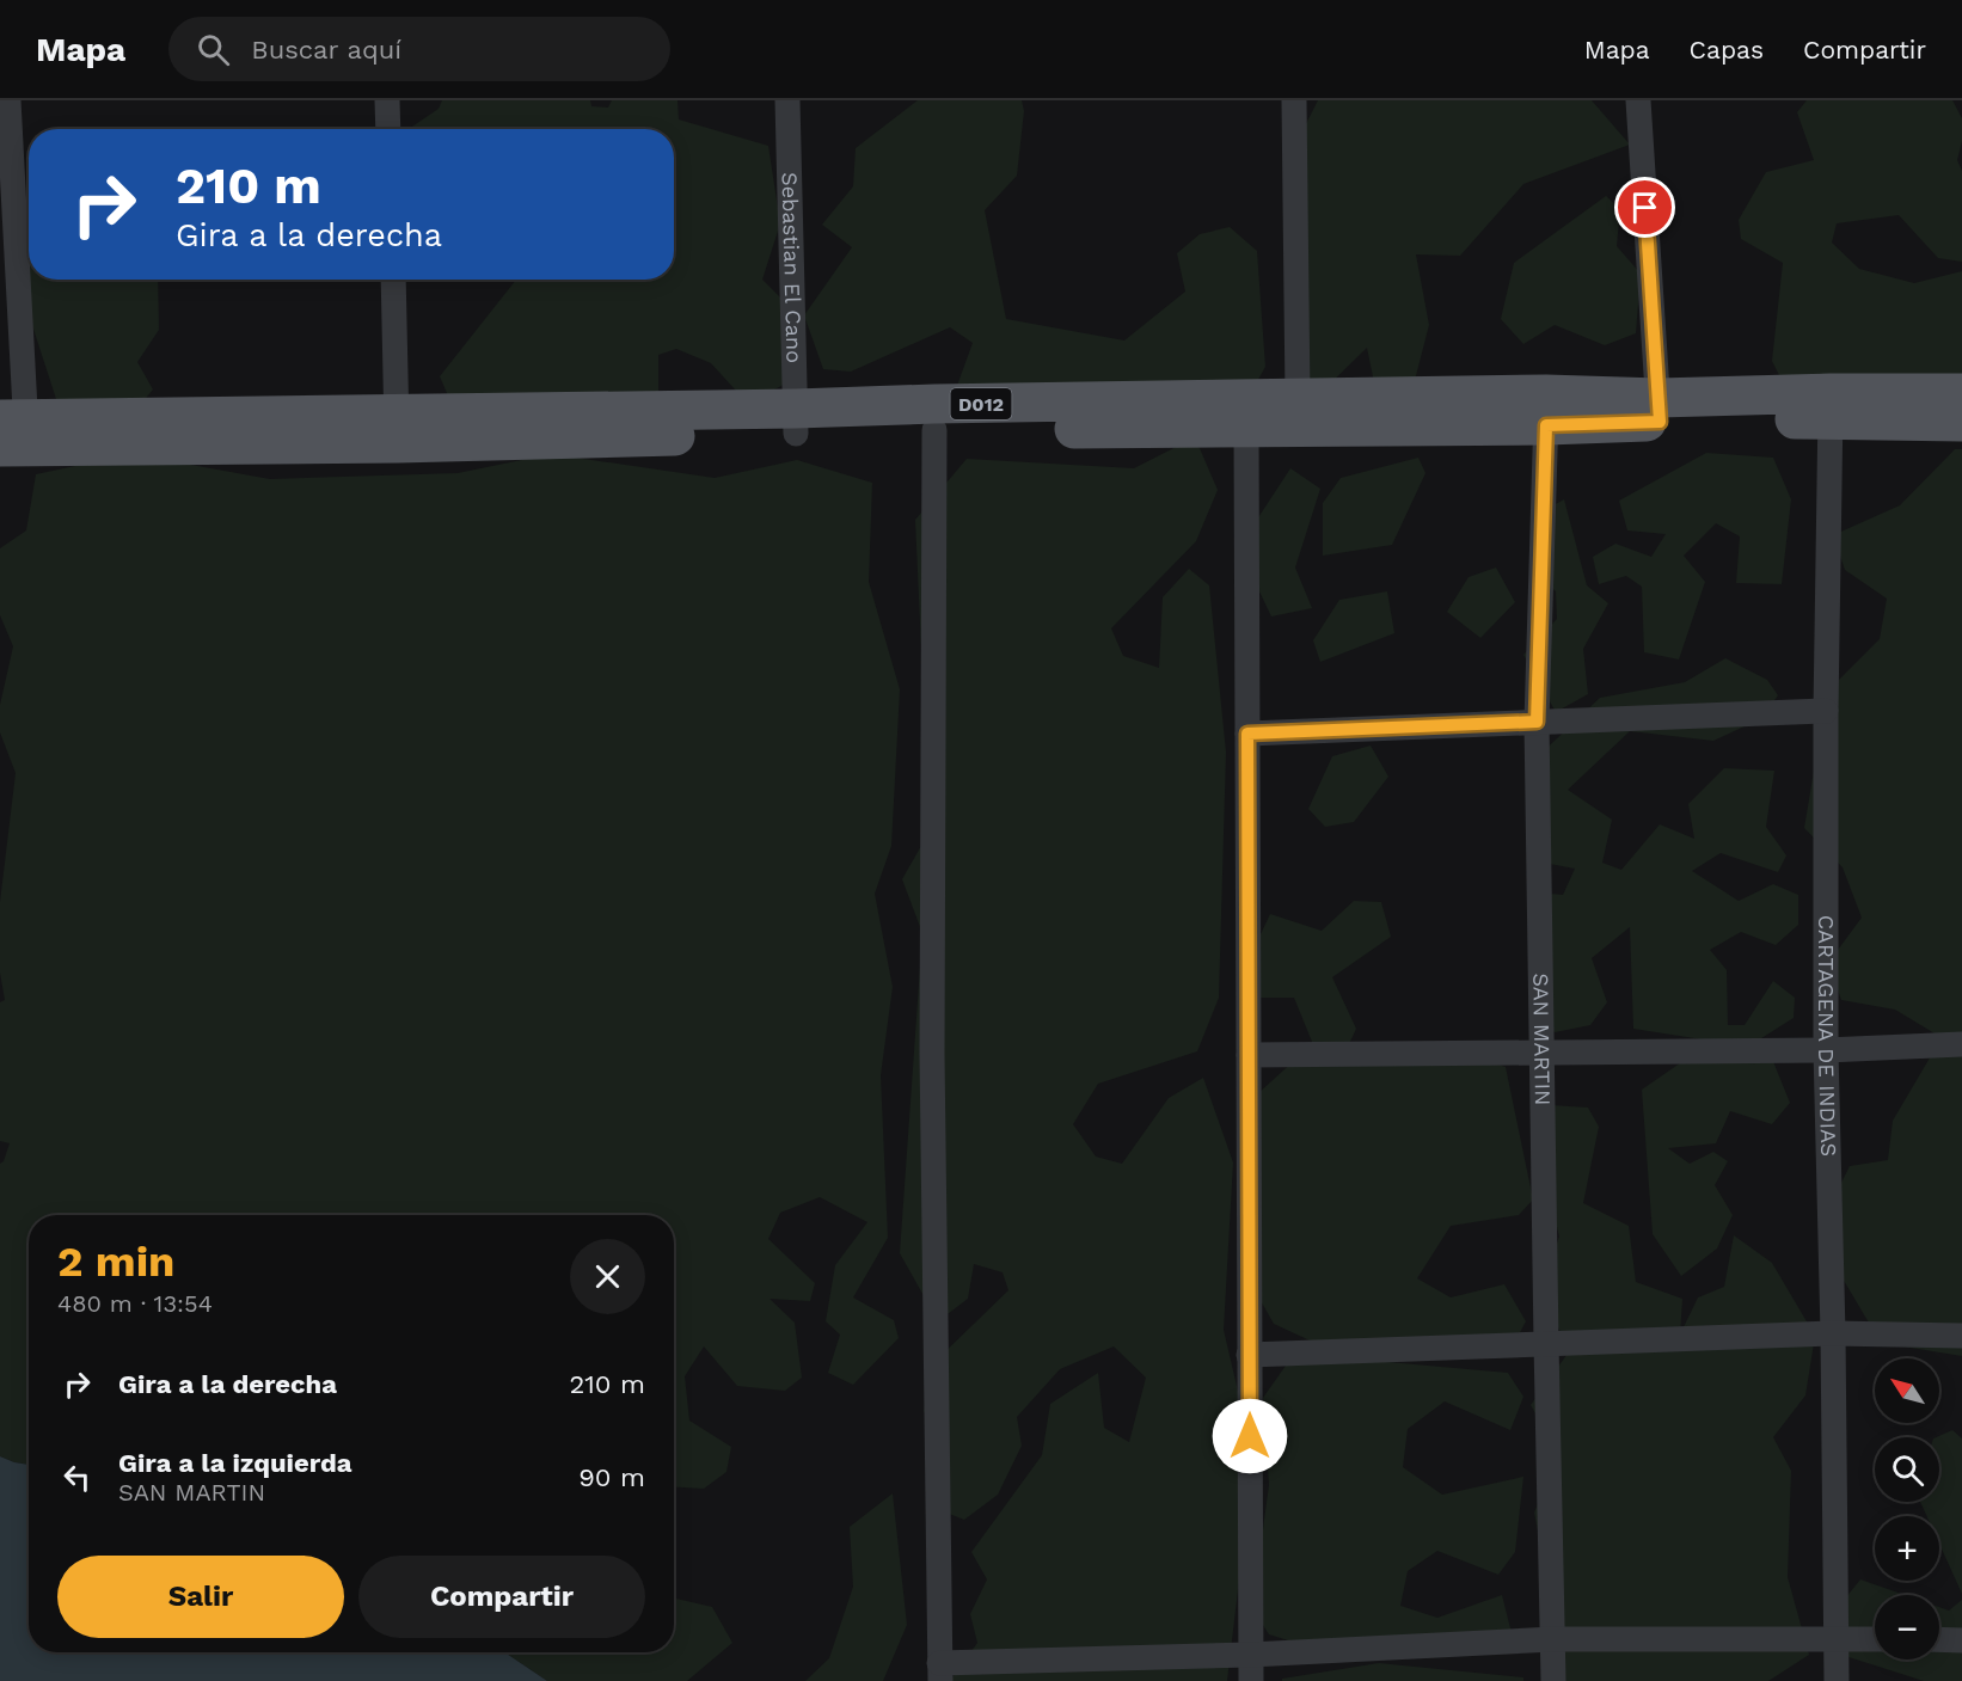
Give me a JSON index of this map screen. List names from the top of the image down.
{
  "streets": {
    "main road": ["D012"],
    "street": ["Sebastian El Cano", "CARTAGENA DE INDIAS", "SAN MARTIN"]
  },
  "crossings": [
    ["Sebastian El Cano", "D012"],
    ["D012", "CARTAGENA DE INDIAS"],
    ["D012", "SAN MARTIN"]
  ],
  "north": "top left",
  "page": {
    "header": "Mapa",
    "search": "Buscar aquí",
    "nav": ["Mapa", "Capas", "Compartir"],
    "turn": ["210 m", "Gira a la derecha"],
    "heading": ["2 min", "480 m · 13:54"],
    "list": [
      {
        "name": "Gira a la derecha",
        "value": "210 m"
      },
      {
        "name": "Gira a la izquierda",
        "note": "SAN MARTIN",
        "value": "90 m"
      }
    ],
    "map_buttons": ["+", "−"],
    "buttons": ["Salir", "Compartir"]
  }
}
